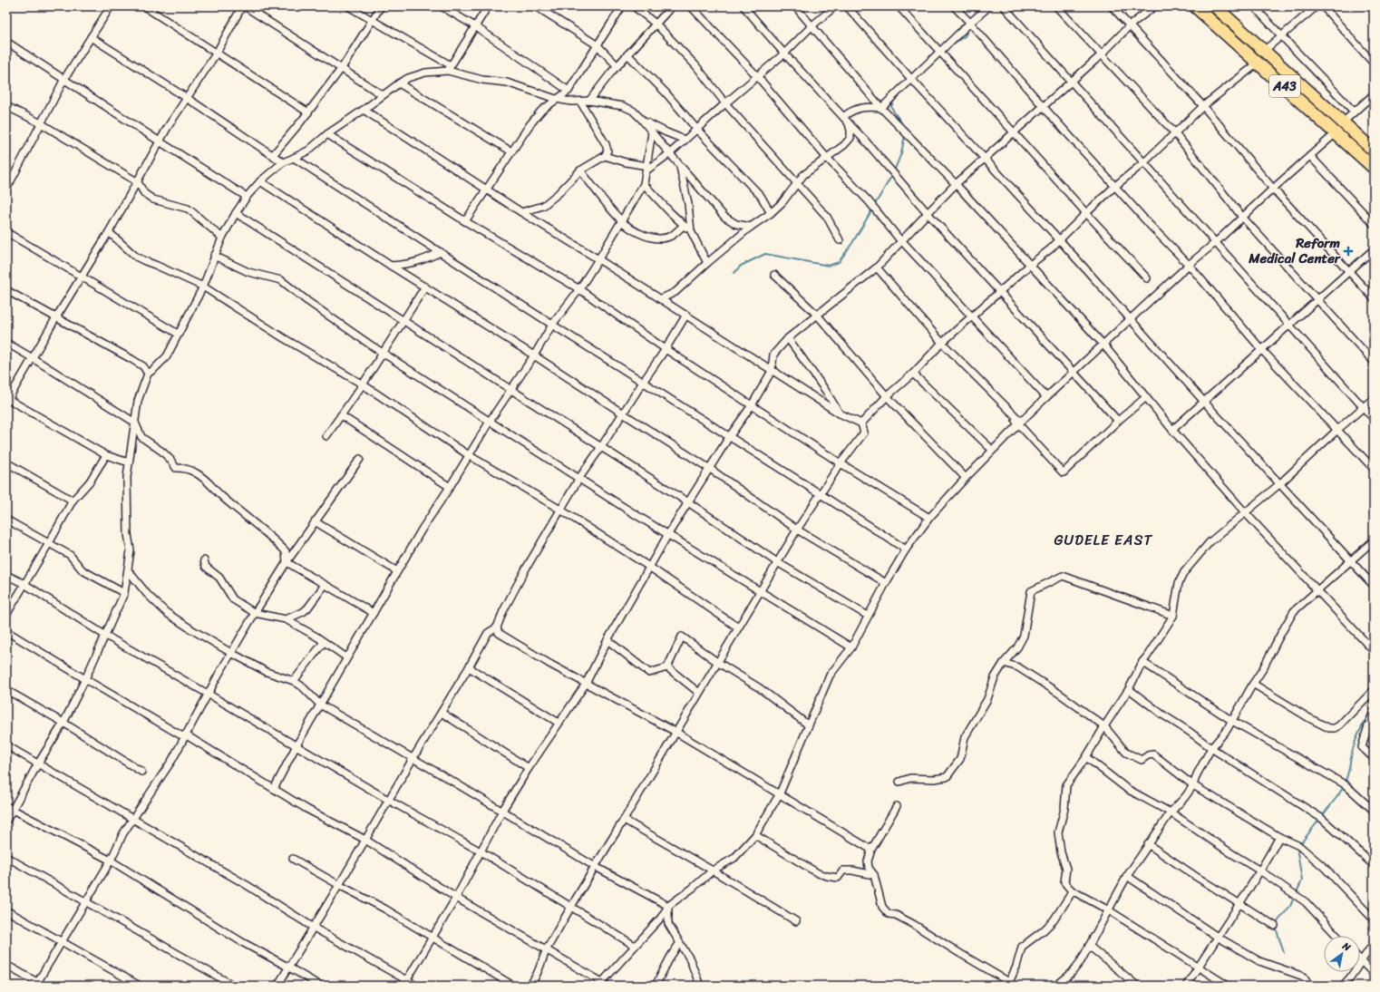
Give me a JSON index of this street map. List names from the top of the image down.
{
  "streets": {
    "highway": ["A43"]
  },
  "districts": ["GUDELE EAST"],
  "places": {
    "health": ["Reform Medical Center"]
  },
  "north": "top right"
}
